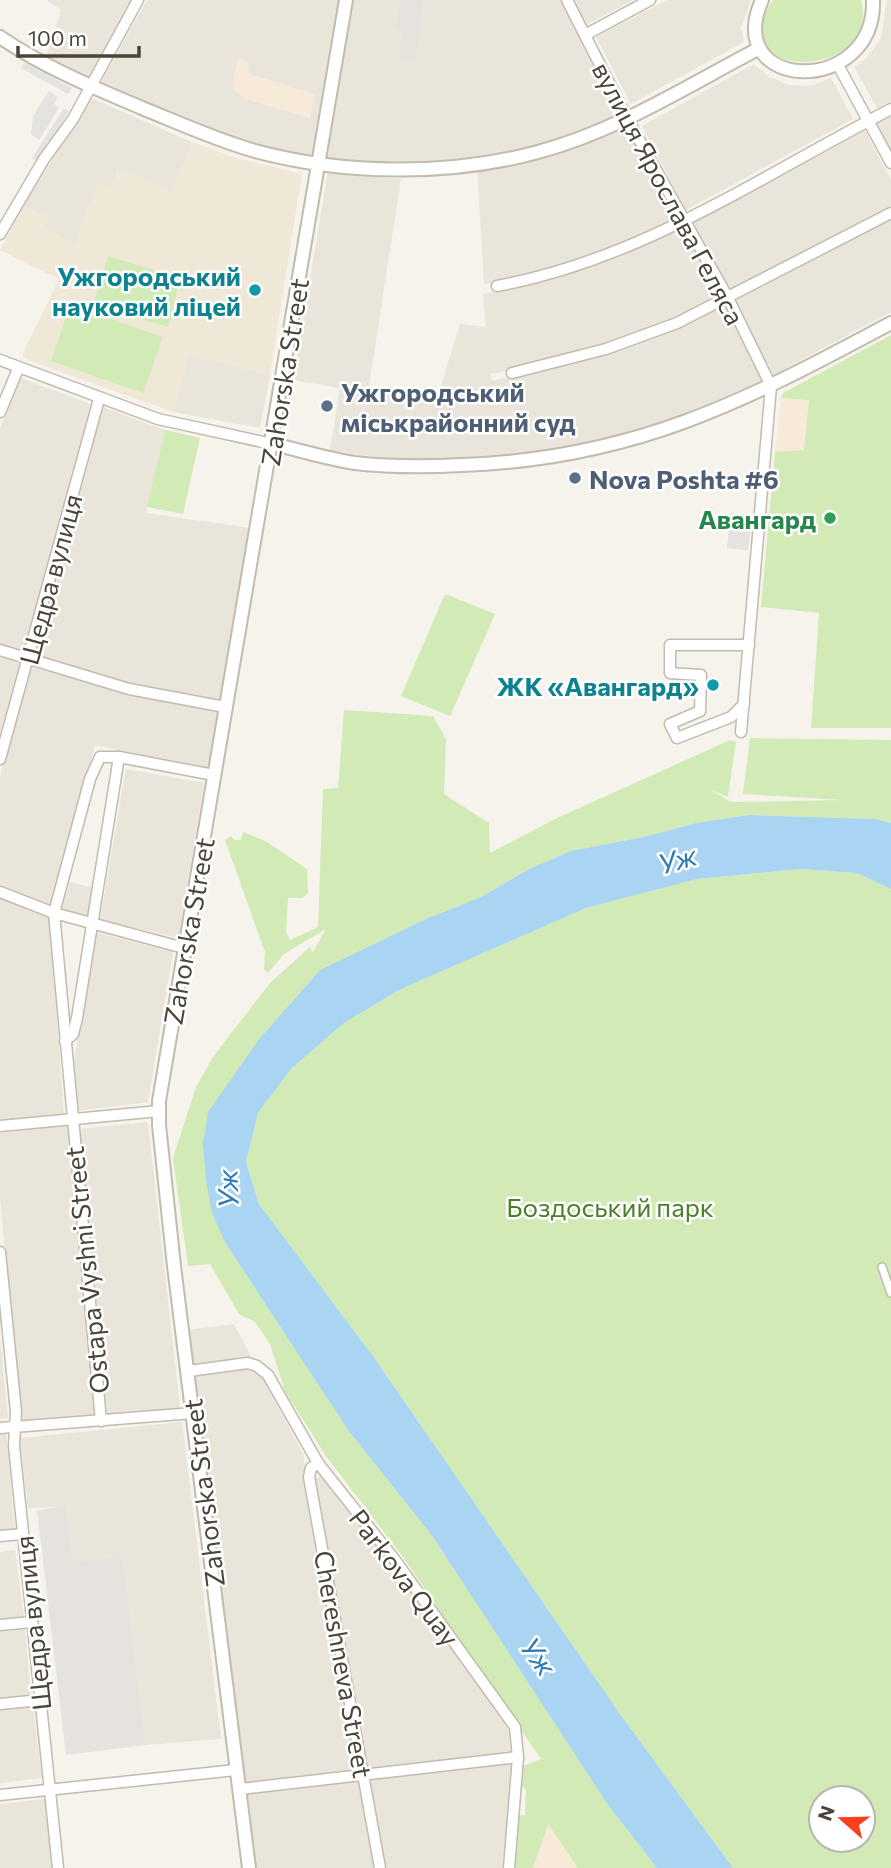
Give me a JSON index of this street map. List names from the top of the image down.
{
  "streets": {
    "street": [
      "вулиця Ярослава Геляса",
      "Zahorska Street",
      "Щедра вулиця",
      "Ostapa Vyshni Street",
      "Parkova Quay",
      "Chereshneva Street"
    ]
  },
  "crossings": [
    ["Zahorska Street", "Parkova Quay"],
    ["Parkova Quay", "Chereshneva Street"]
  ],
  "water": ["Уж"],
  "parks": ["Боздоський парк"],
  "places": [
    "Ужгородський науковий ліцей",
    "Ужгородський міськрайонний суд",
    "Nova Poshta #6",
    "Авангард",
    "ЖК «Авангард»"
  ],
  "scale_bar": "100 m",
  "north": "left"
}
